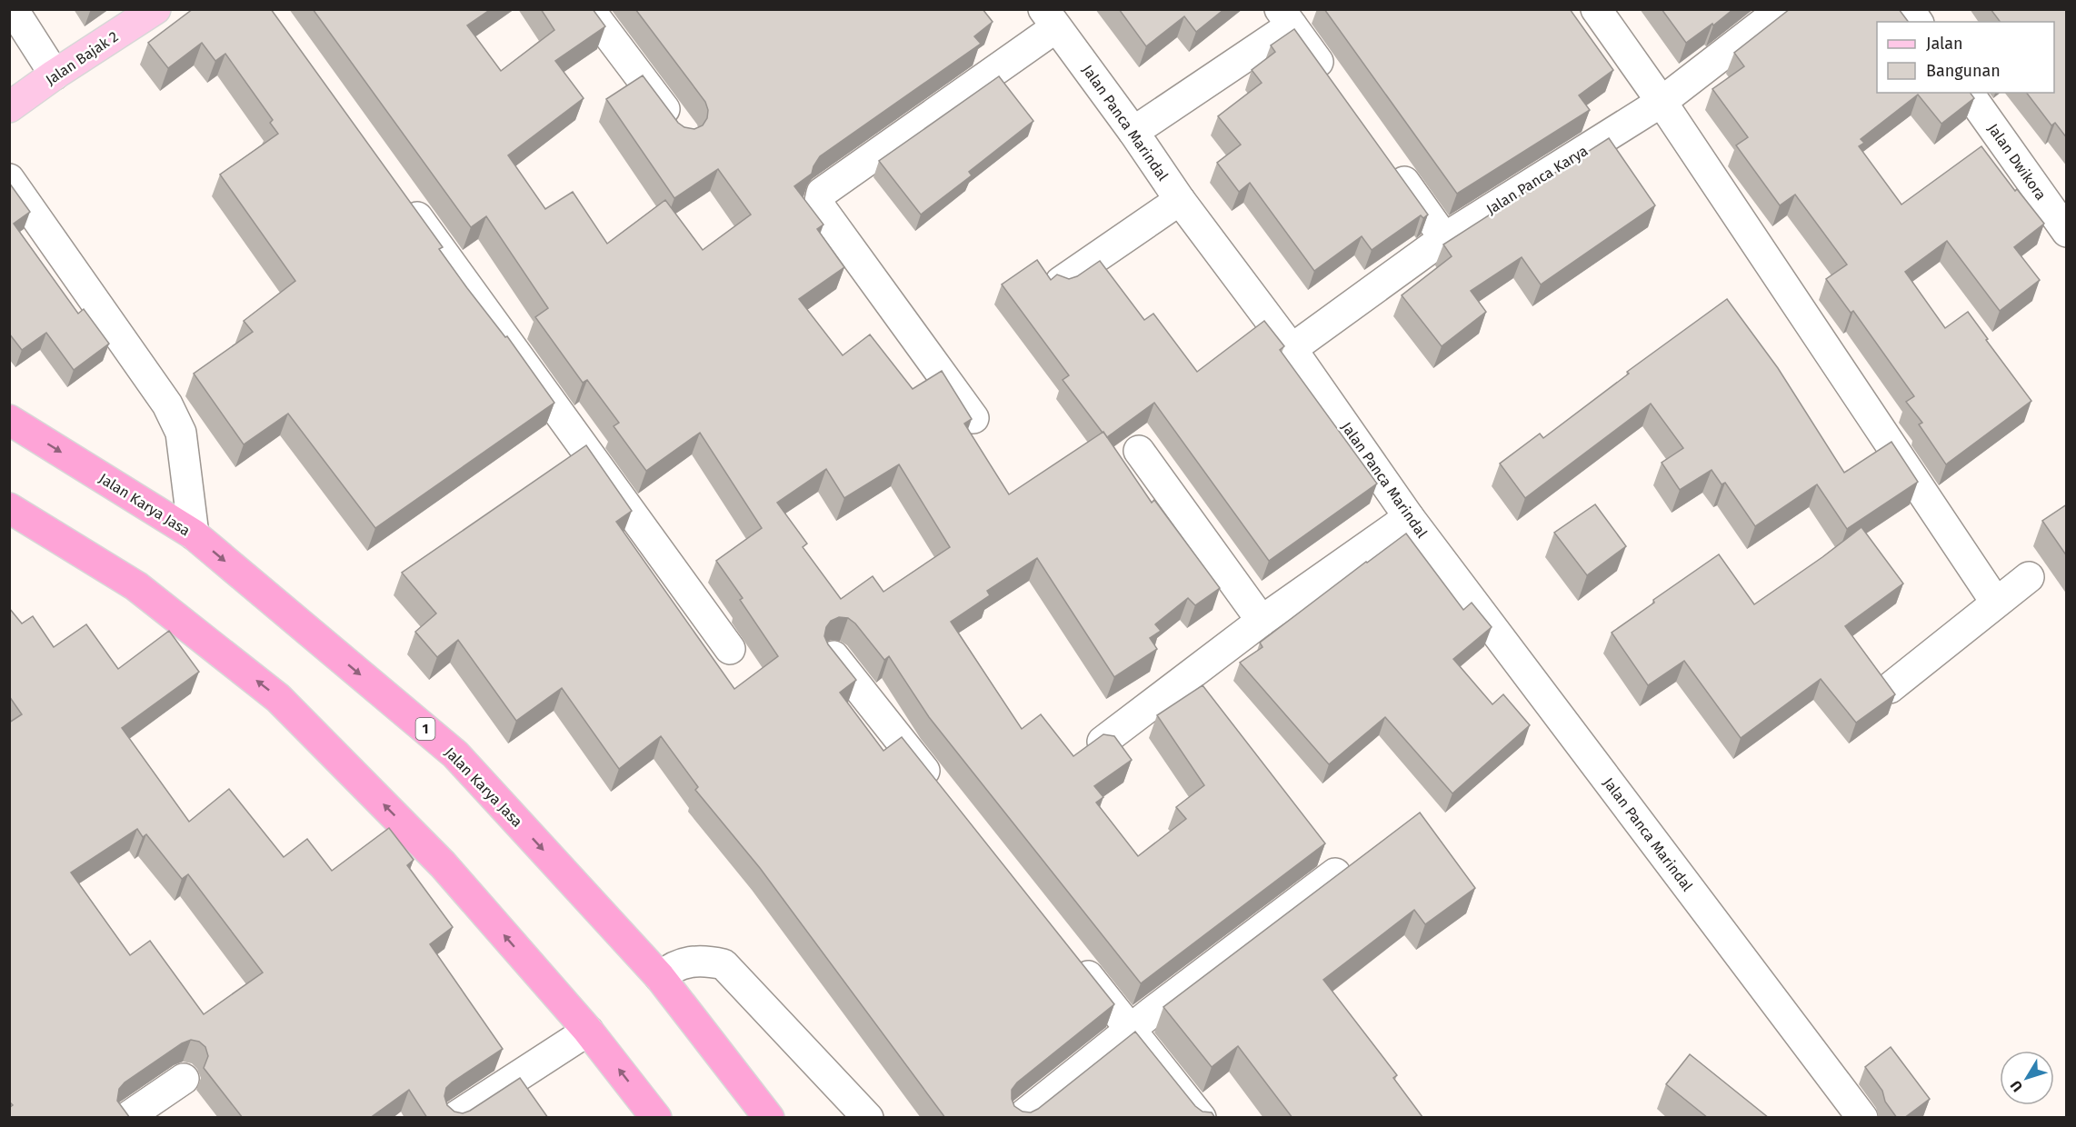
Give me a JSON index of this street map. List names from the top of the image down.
{
  "streets": {
    "highway": ["Jalan Karya Jasa", "1"],
    "main road": ["Jalan Bajak 2"],
    "street": ["Jalan Panca Marindal", "Jalan Dwikora", "Jalan Panca Karya"]
  },
  "crossings": [
    ["Jalan Panca Marindal", "Jalan Panca Karya"]
  ],
  "legend": ["Jalan", "Bangunan"],
  "north": "bottom left"
}
